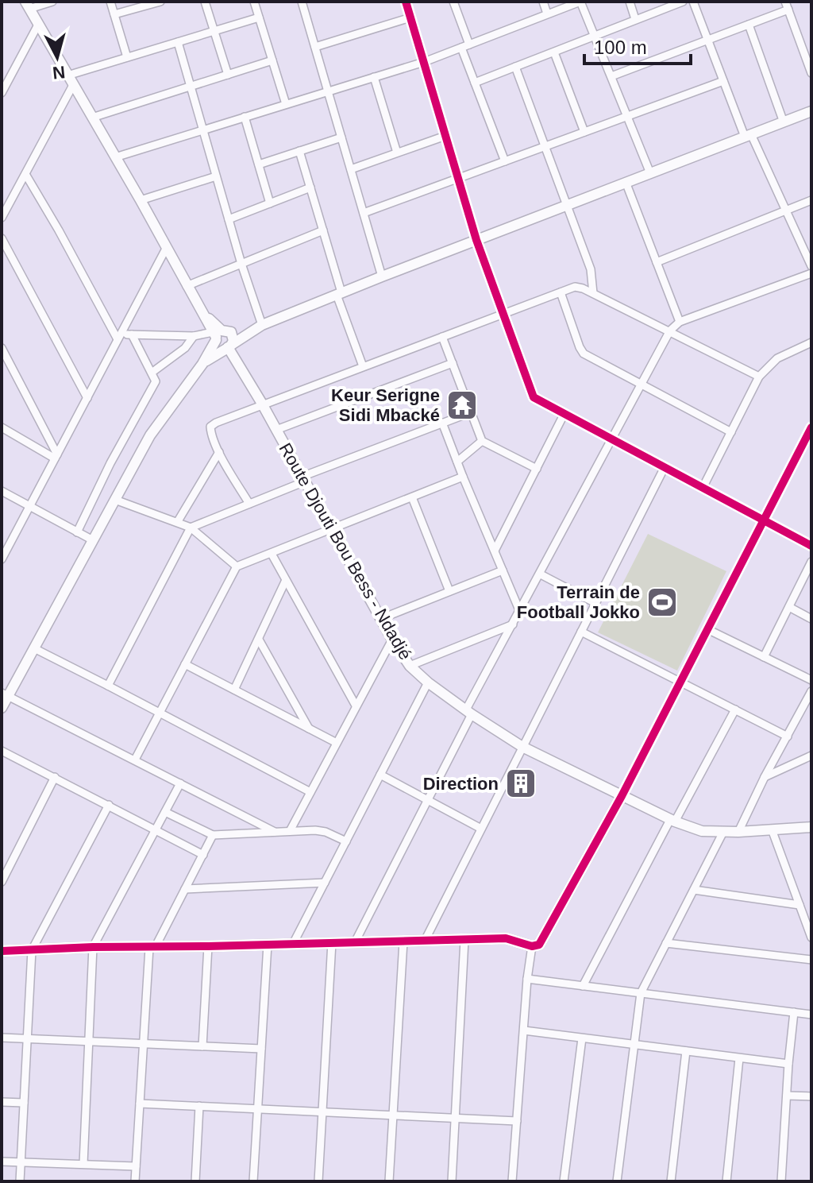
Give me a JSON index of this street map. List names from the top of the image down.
{
  "streets": {
    "main road": ["Route Djouti Bou Bess - Ndadjé"]
  },
  "places": {
    "temple": ["Keur Serigne Sidi Mbacké"],
    "sports": ["Terrain de Football Jokko"],
    "building": ["Direction"]
  },
  "scale_bar": "100 m",
  "north": "bottom"
}
